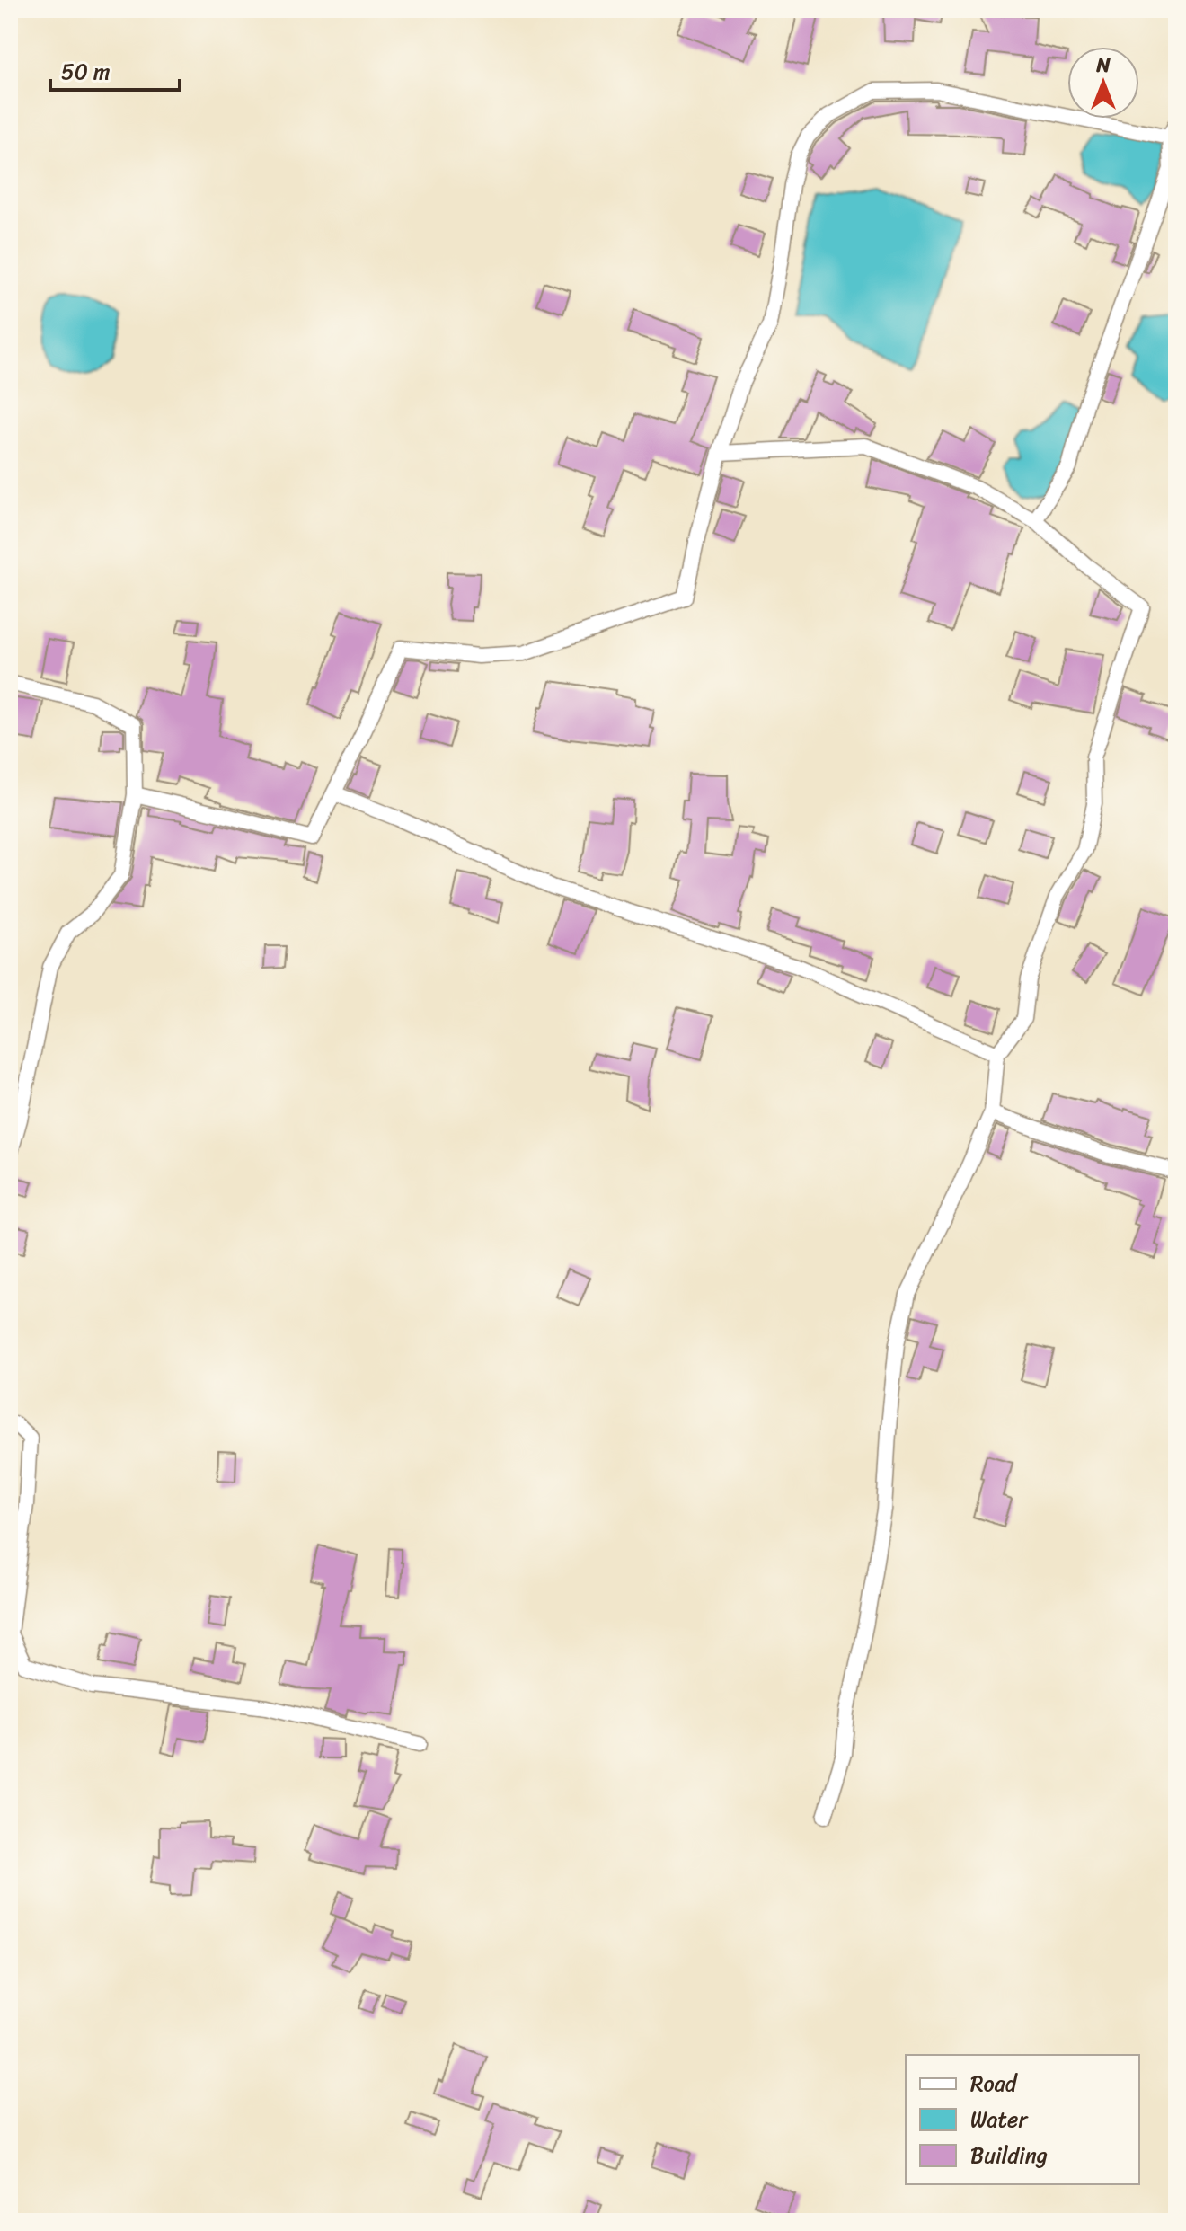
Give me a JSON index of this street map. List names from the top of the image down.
{
  "legend": ["Road", "Water", "Building"],
  "scale_bar": "50 m",
  "north": "top"
}
